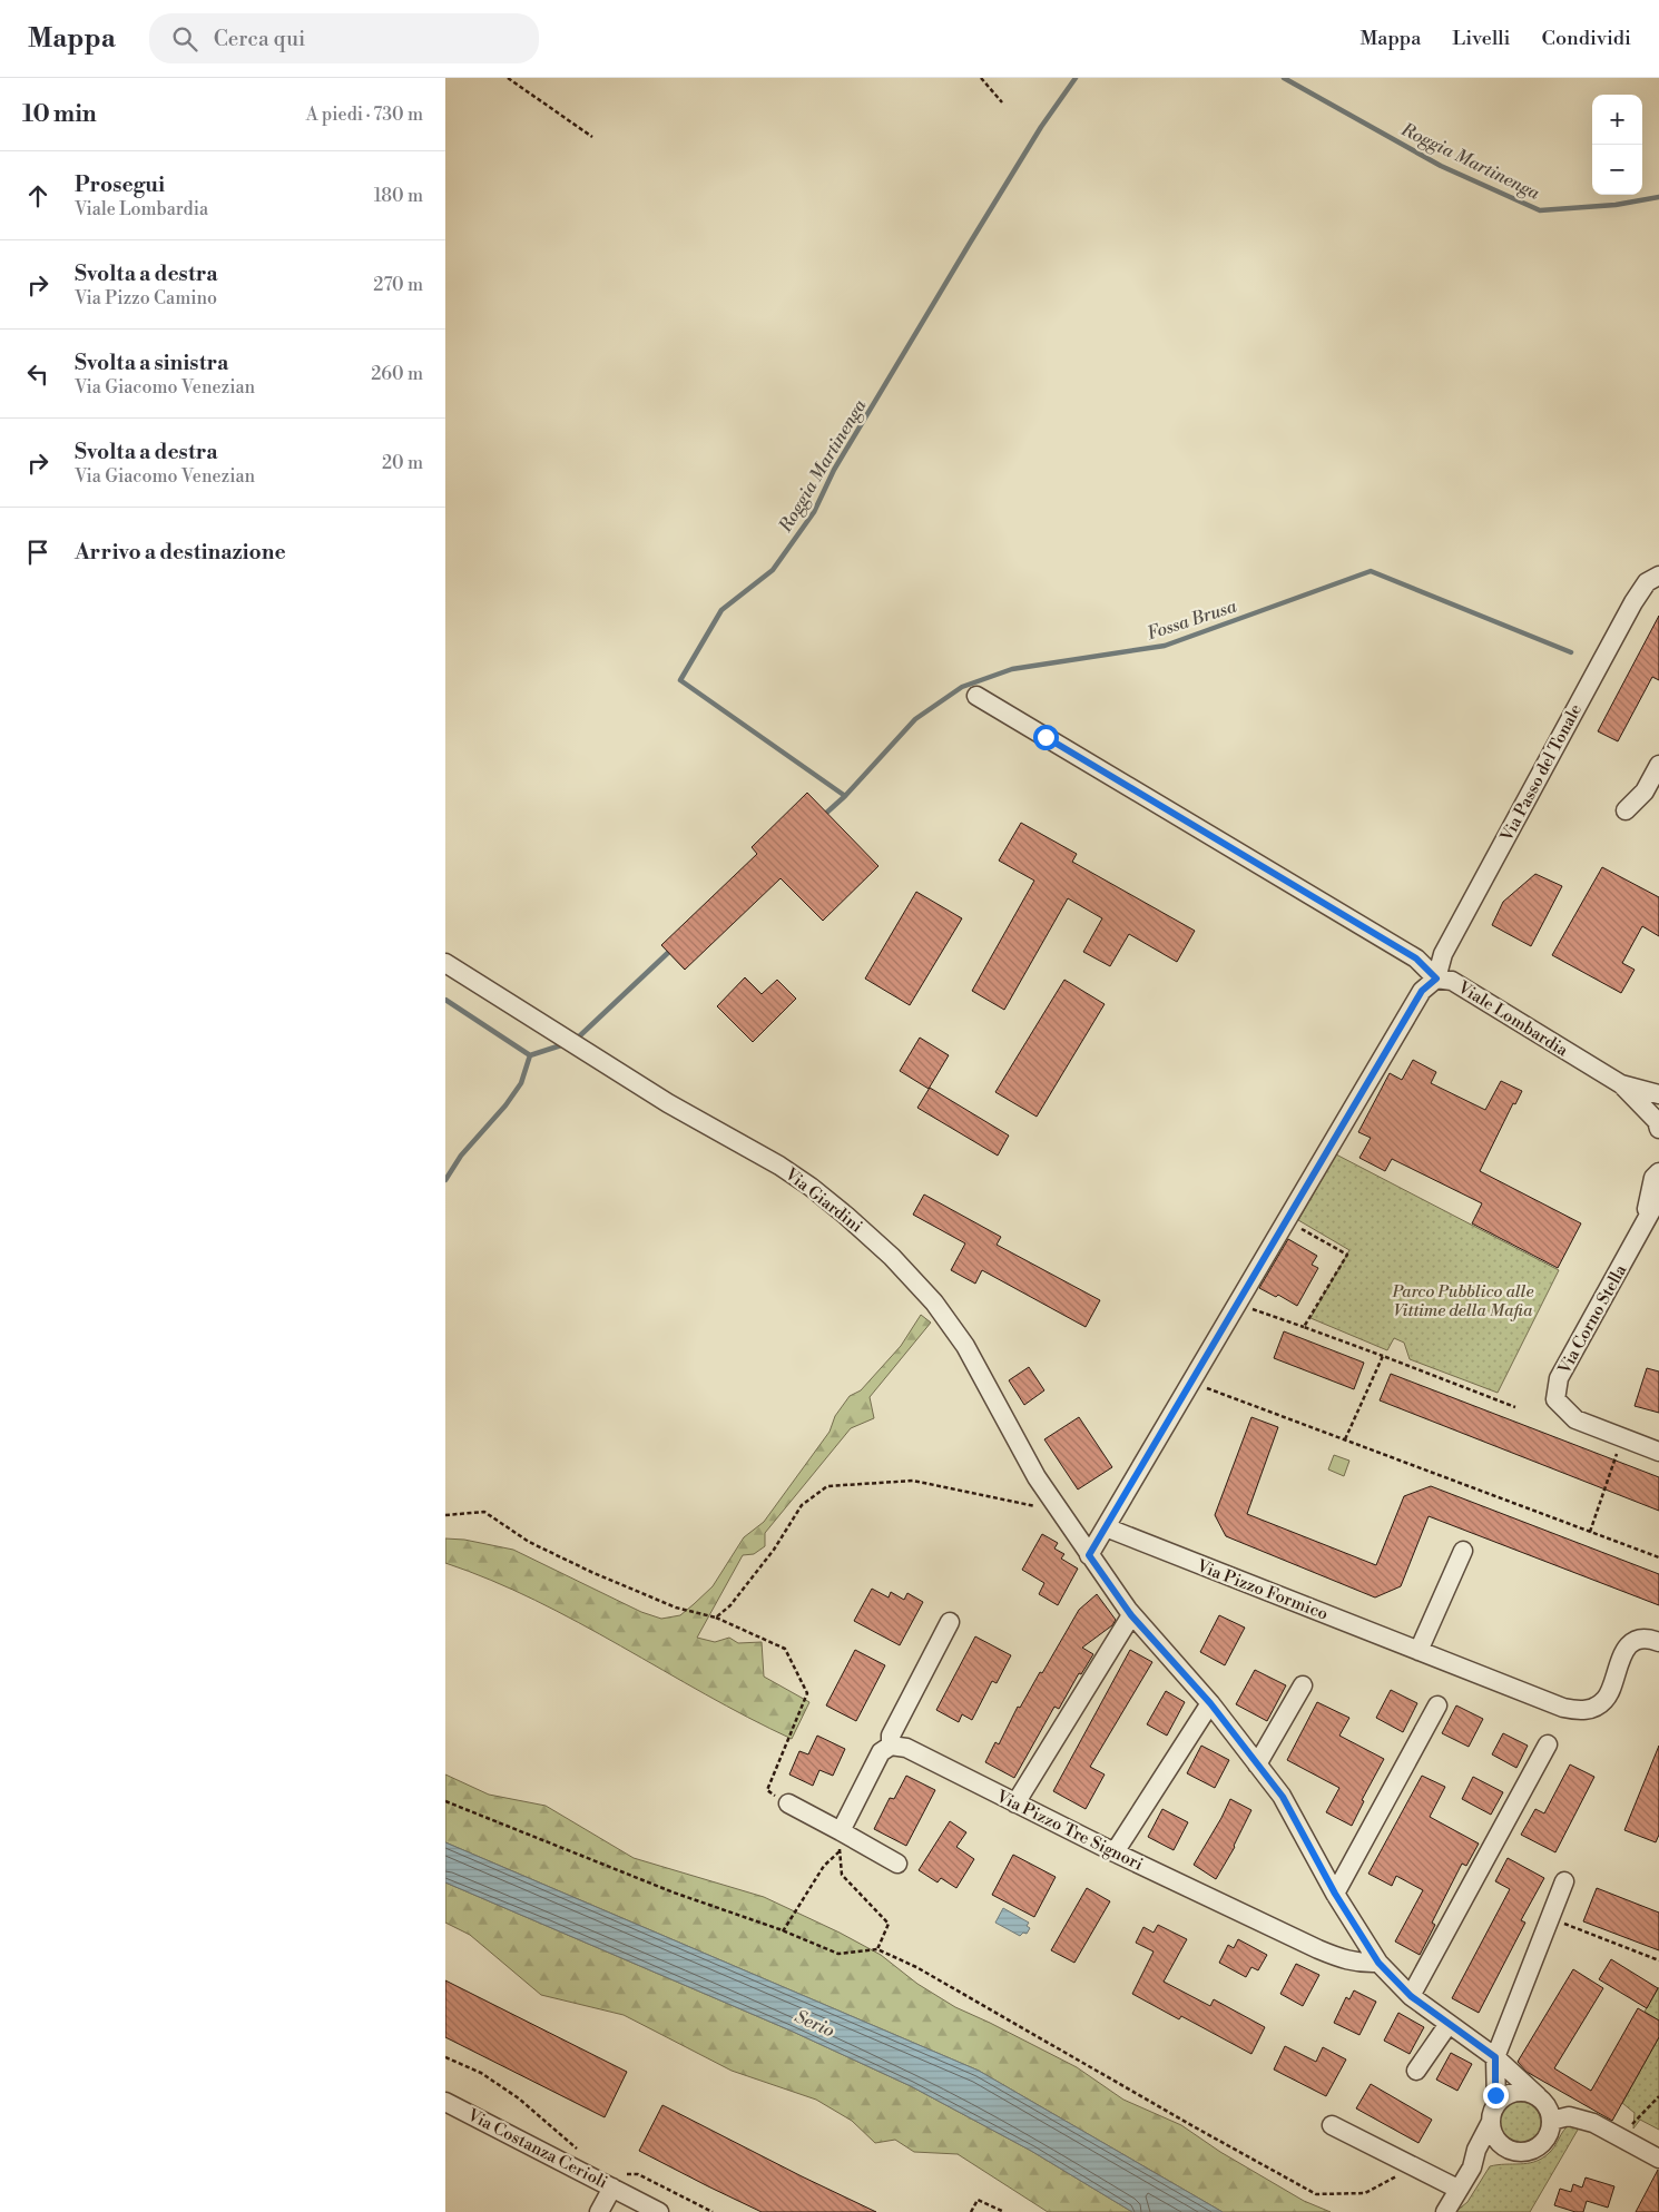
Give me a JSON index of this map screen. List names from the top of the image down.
{
  "streets": {
    "street": [
      "Via Passo del Tonale",
      "Viale Lombardia",
      "Via Giardini",
      "Via Corno Stella",
      "Via Pizzo Formico",
      "Via Pizzo Tre Signori",
      "Via Costanza Cerioli"
    ]
  },
  "crossings": [
    ["Via Passo del Tonale", "Viale Lombardia"],
    ["Via Giardini", "Via Pizzo Tre Signori"]
  ],
  "water": ["Roggia Martinenga", "Fossa Brusa", "Serio"],
  "parks": ["Parco Pubblico alle Vittime della Mafia"],
  "page": {
    "header": "Mappa",
    "search": "Cerca qui",
    "nav": ["Mappa", "Livelli", "Condividi"],
    "heading": ["10 min", "A piedi · 730 m"],
    "map_buttons": ["+", "−"],
    "list": [
      ["Prosegui", "Viale Lombardia", "180 m"],
      ["Svolta a destra", "Via Pizzo Camino", "270 m"],
      ["Svolta a sinistra", "Via Giacomo Venezian", "260 m"],
      ["Svolta a destra", "Via Giacomo Venezian", "20 m"],
      "Arrivo a destinazione"
    ]
  }
}
